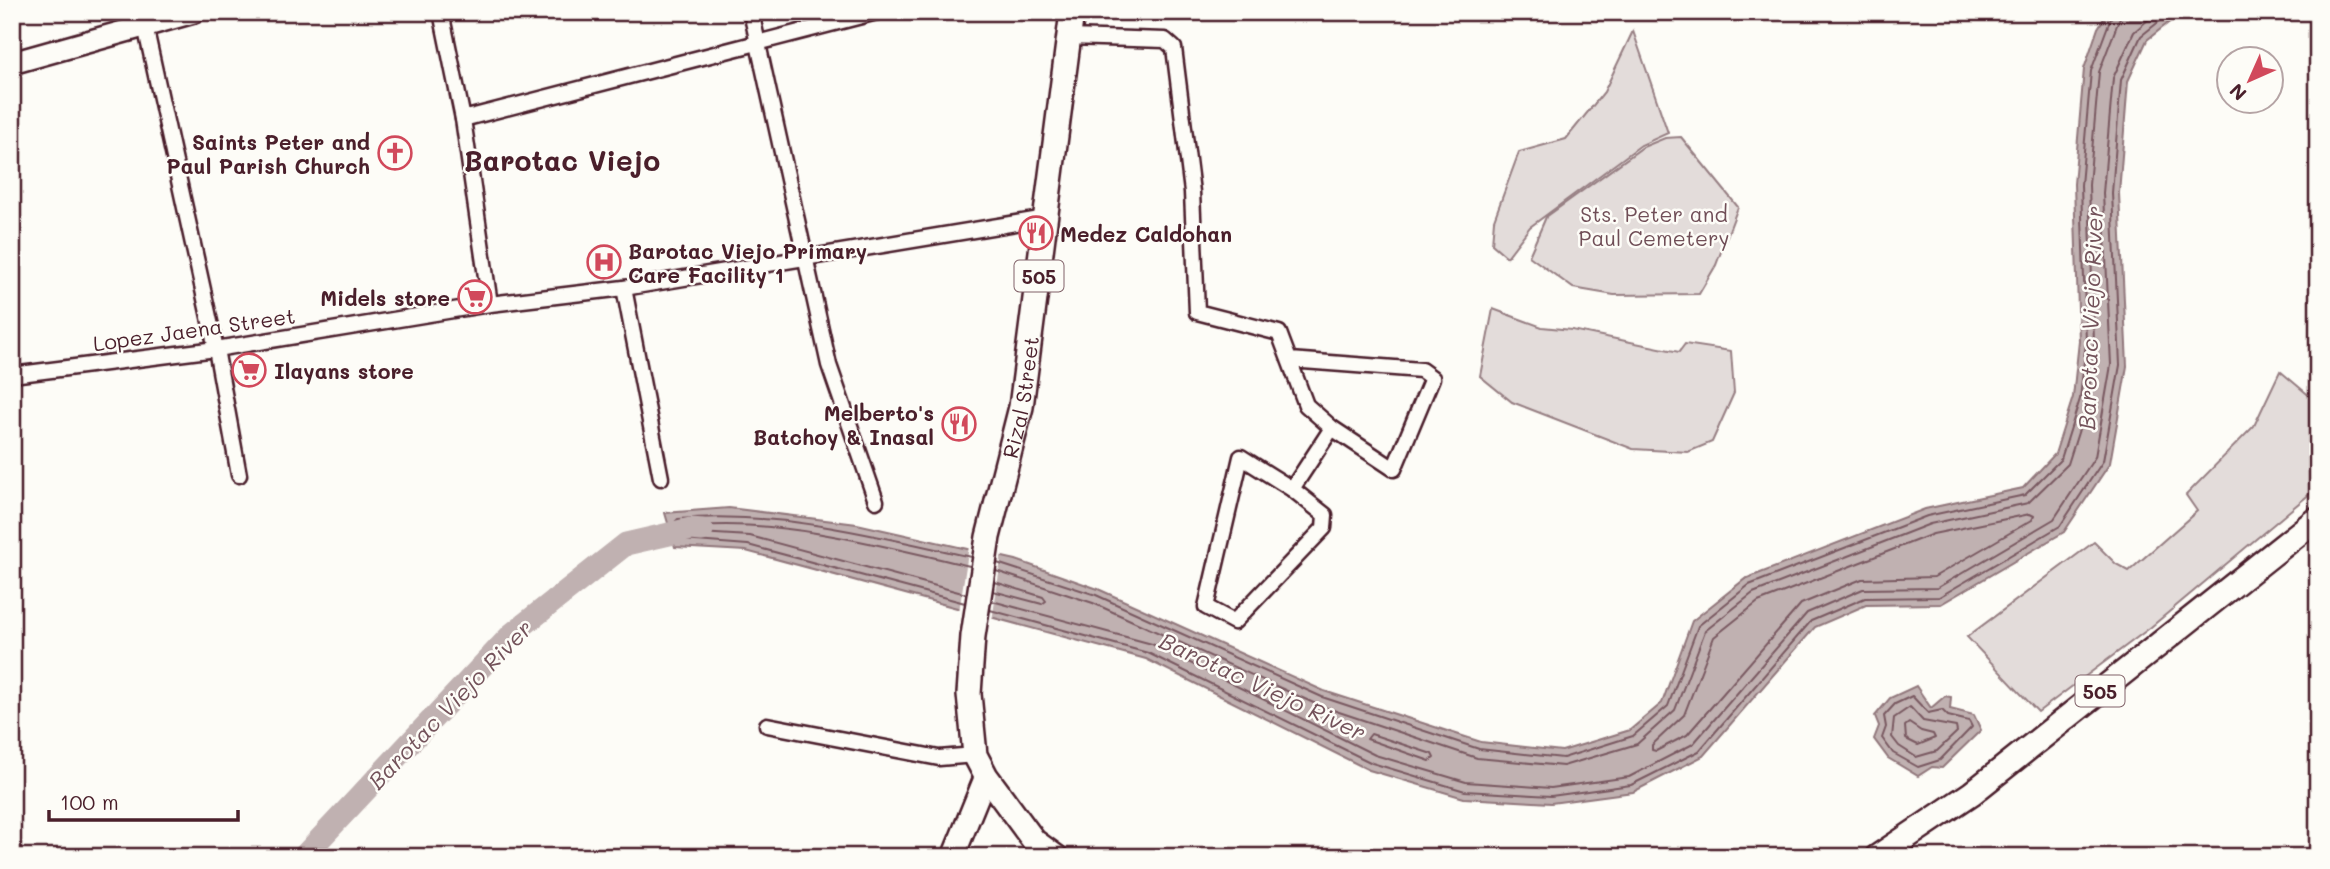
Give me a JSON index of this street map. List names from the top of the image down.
{
  "streets": {
    "main road": ["505", "Rizal Street"],
    "street": ["Lopez Jaena Street"]
  },
  "crossings": [
    ["505", "Rizal Street"],
    ["Lopez Jaena Street", "Rizal Street"]
  ],
  "districts": ["Barotac Viejo"],
  "water": ["Barotac Viejo River"],
  "parks": ["Sts. Peter and Paul Cemetery"],
  "places": {
    "church": ["Saints Peter and Paul Parish Church"],
    "restaurant": ["Medez Caldohan", "Melberto's Batchoy & Inasal"],
    "hospital": ["Barotac Viejo Primary Care Facility 1"],
    "supermarket": ["Midels store", "Ilayans store"]
  },
  "scale_bar": "100 m",
  "north": "bottom left"
}
